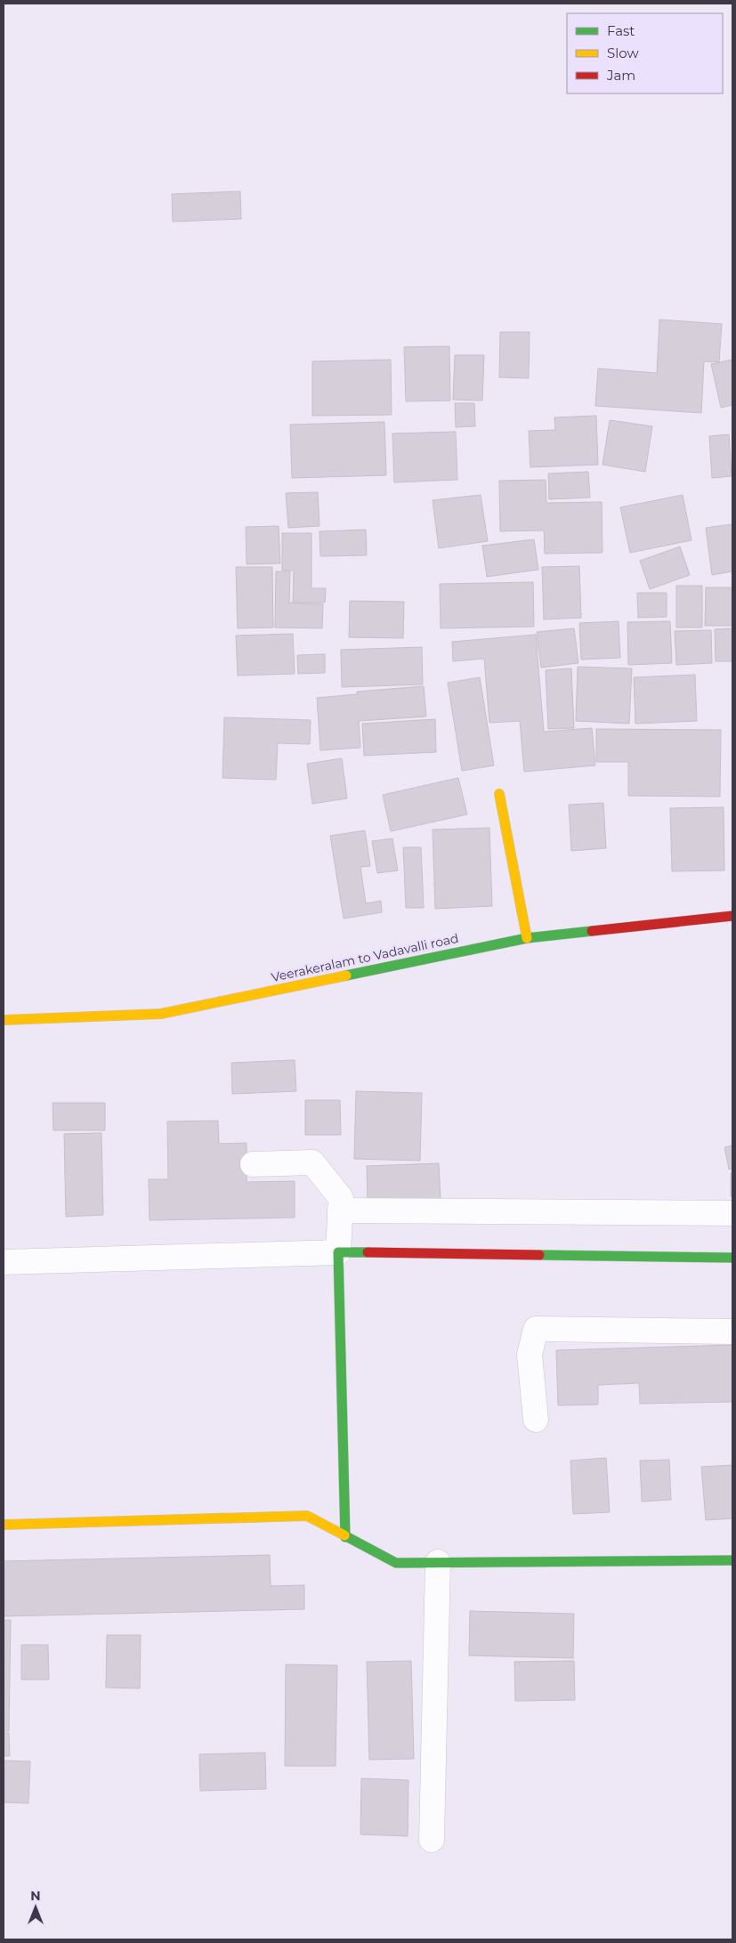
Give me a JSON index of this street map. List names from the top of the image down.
{
  "streets": {
    "street": ["Veerakeralam to Vadavalli road"]
  },
  "legend": ["Fast", "Slow", "Jam"],
  "north": "top"
}
